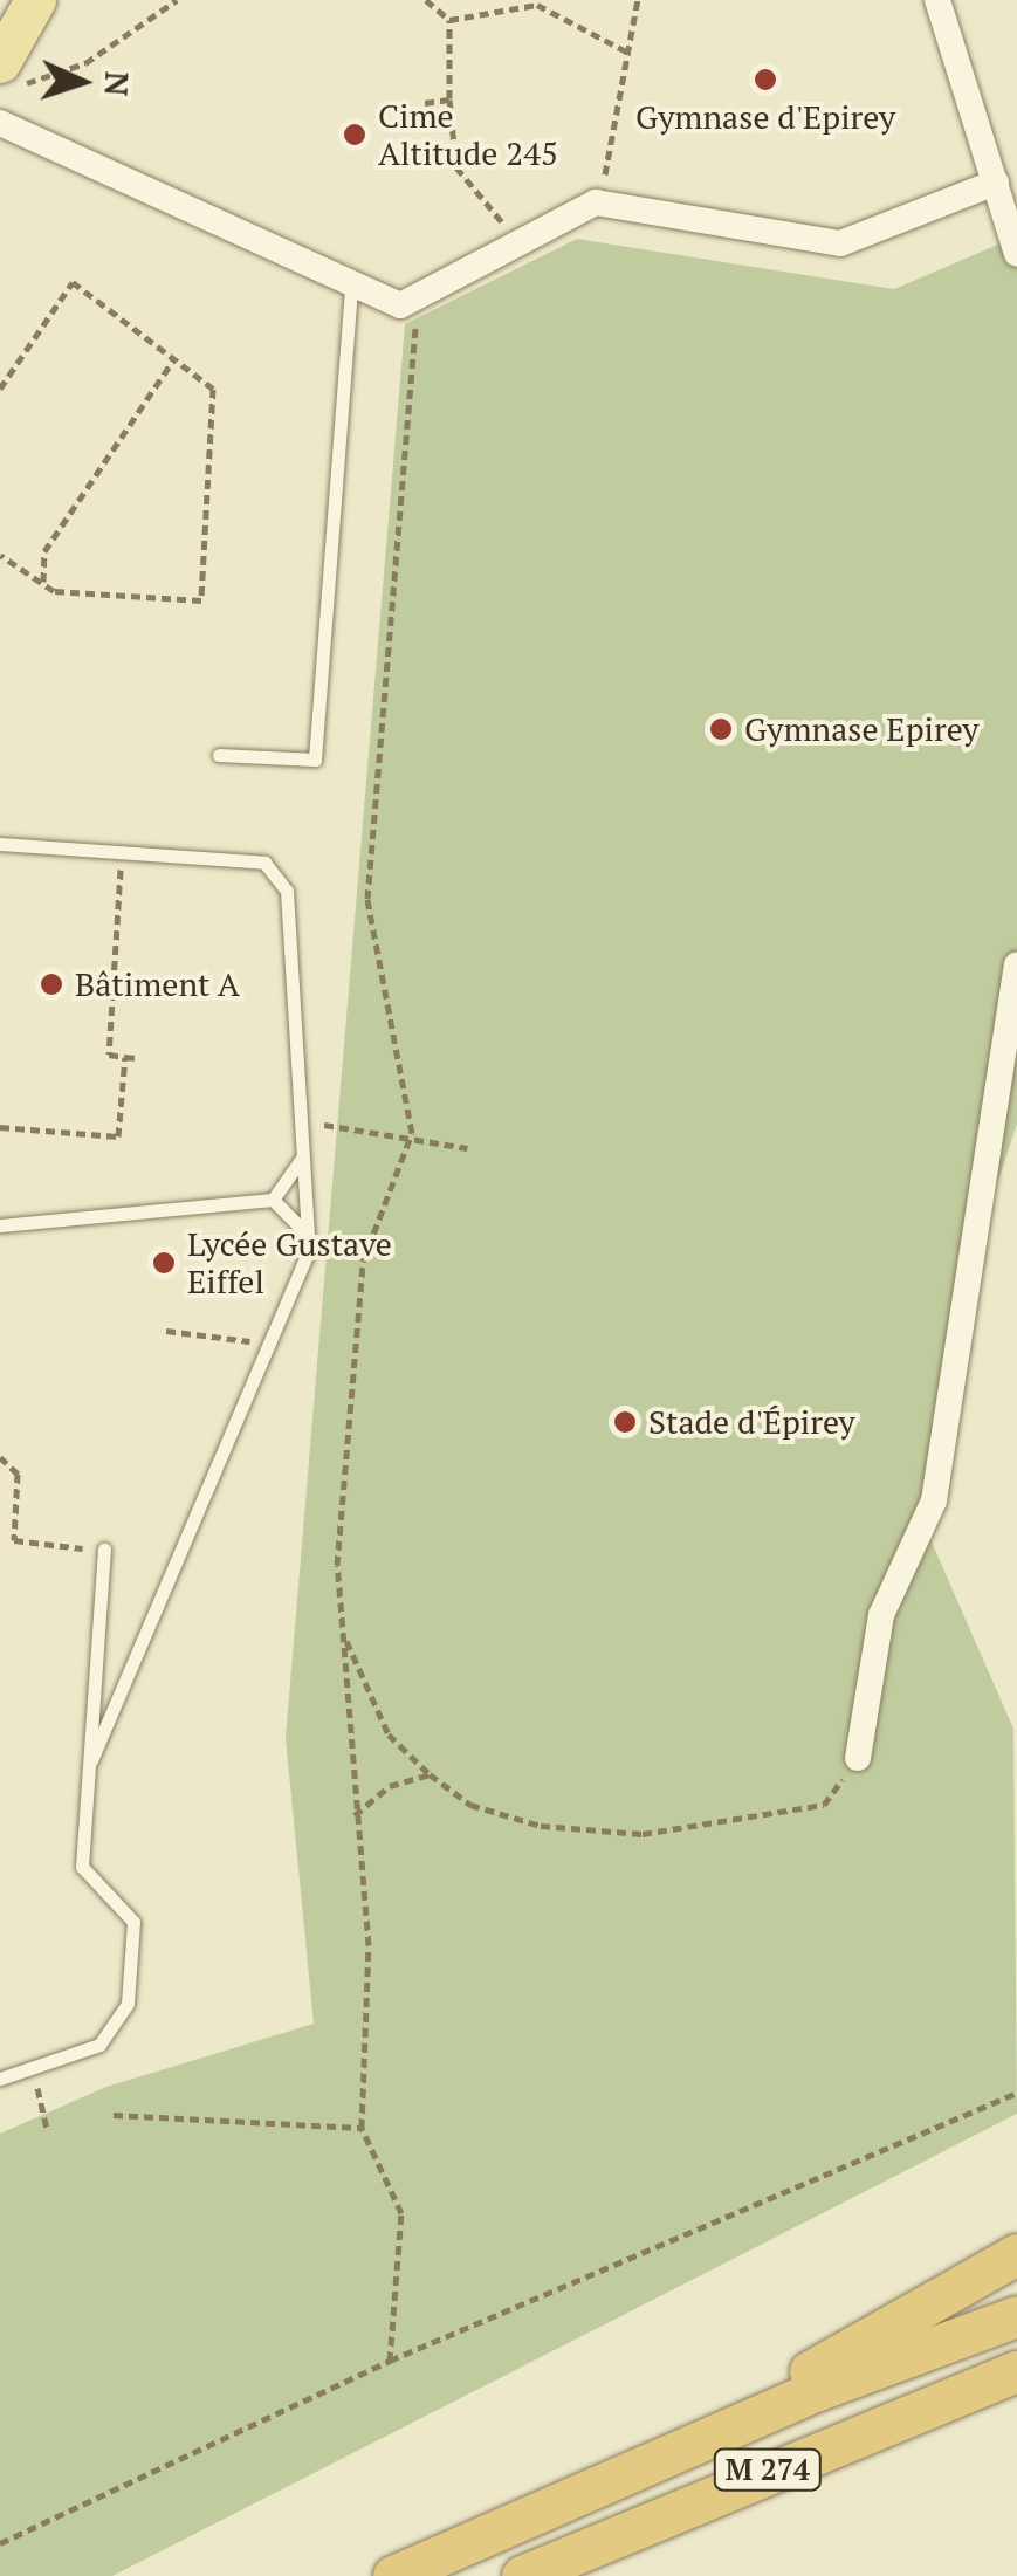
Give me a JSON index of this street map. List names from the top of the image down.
{
  "streets": {
    "highway": ["M 274"]
  },
  "places": [
    "Gymnase d'Epirey",
    "Cime Altitude 245",
    "Gymnase Epirey",
    "Bâtiment A",
    "Lycée Gustave Eiffel",
    "Stade d'Épirey"
  ],
  "north": "right"
}
